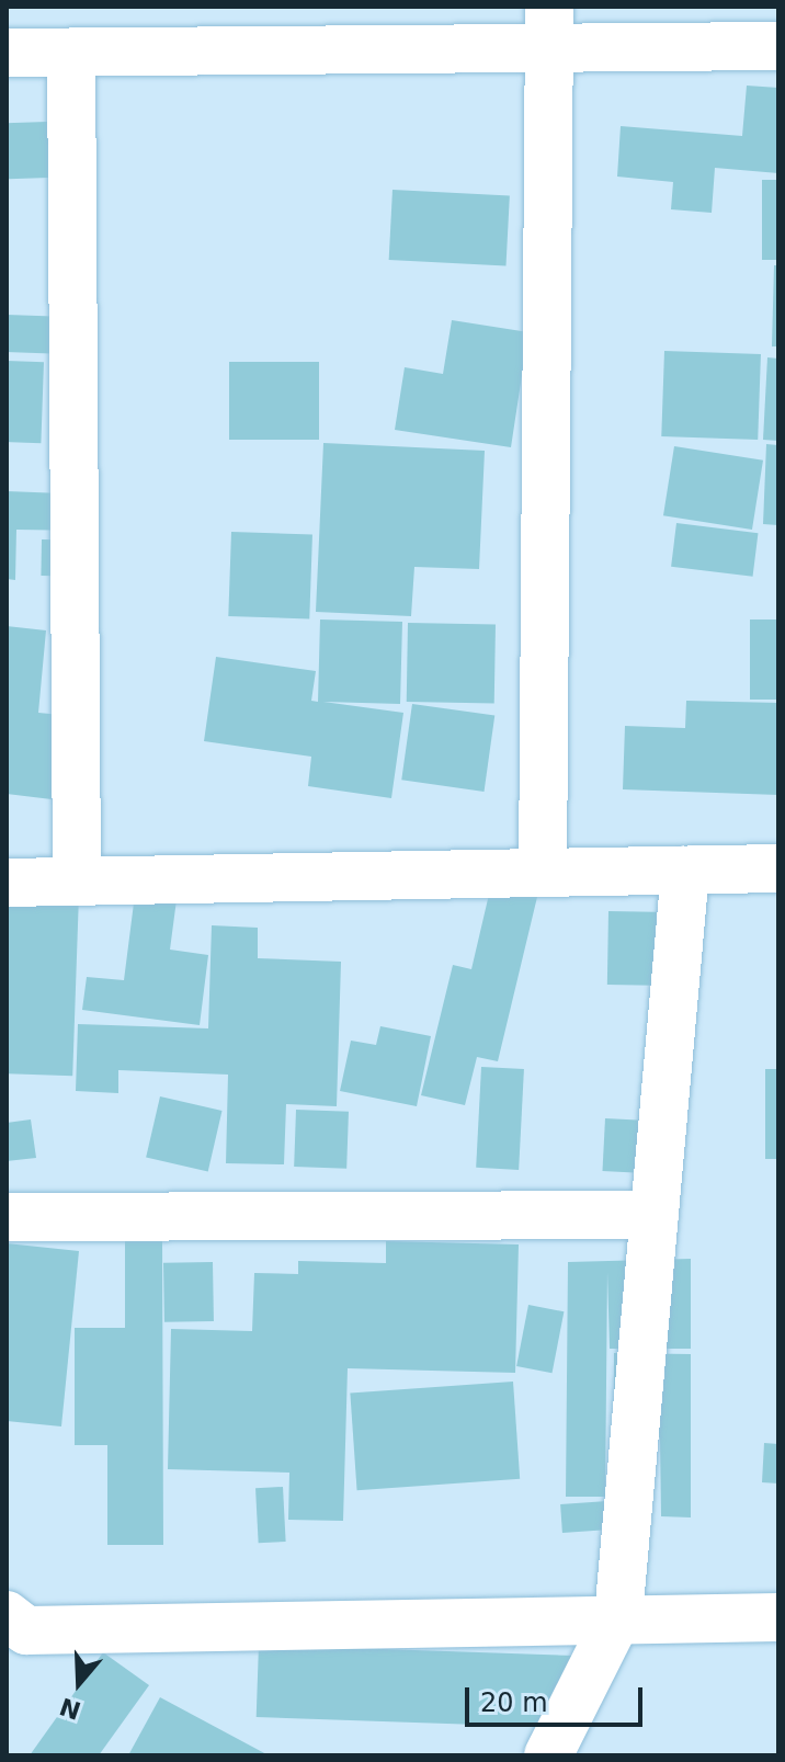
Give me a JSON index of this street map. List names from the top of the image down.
{
  "scale_bar": "20 m",
  "north": "bottom"
}
